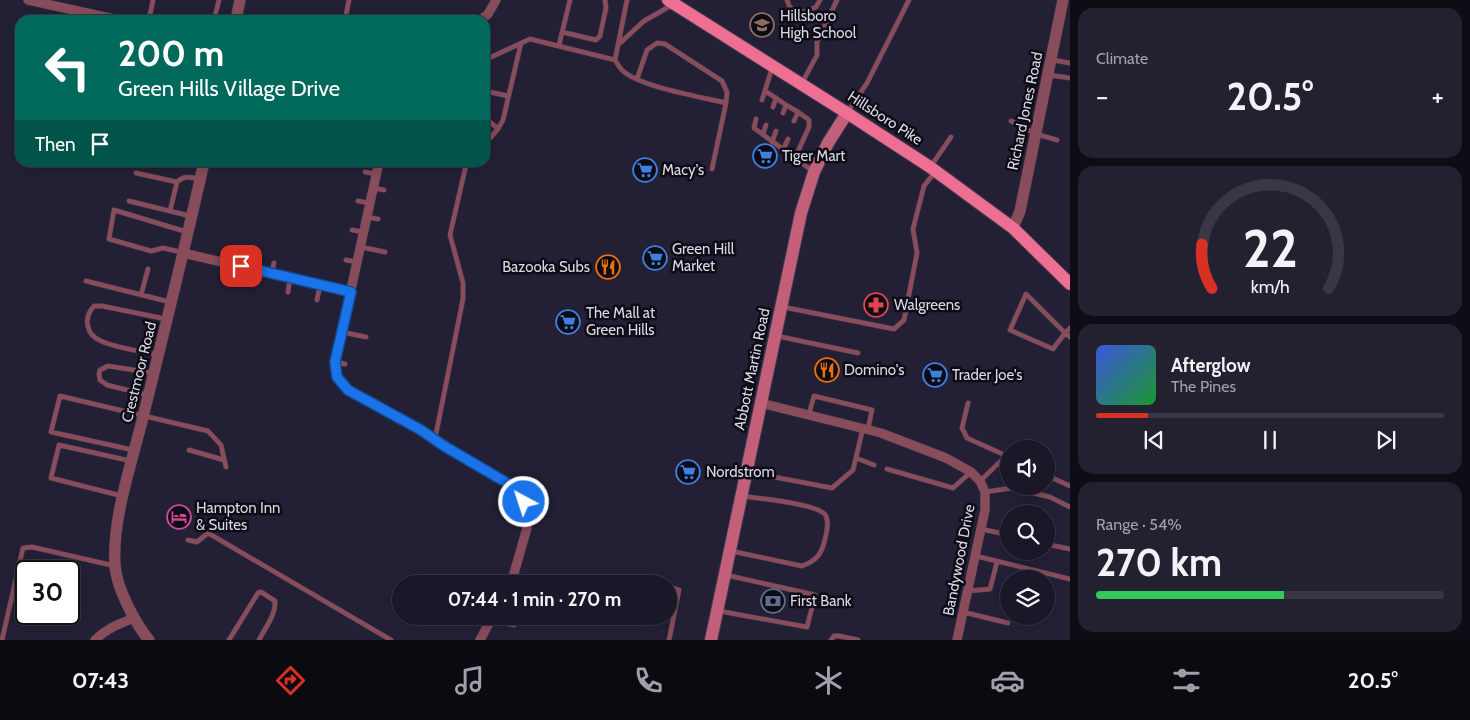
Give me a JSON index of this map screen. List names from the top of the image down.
{
  "streets": {
    "main road": ["Hillsboro Pike", "Abbott Martin Road"],
    "street": ["Richard Jones Road", "Crestmoor Road", "Bandywood Drive"]
  },
  "crossings": [
    ["Richard Jones Road", "Hillsboro Pike"],
    ["Hillsboro Pike", "Abbott Martin Road"],
    ["Abbott Martin Road", "Bandywood Drive"]
  ],
  "places": {
    "school or university": ["Hillsboro High School"],
    "supermarket": [
      "Tiger Mart",
      "Macy's",
      "Green Hill Market",
      "The Mall at Green Hills",
      "Trader Joe's",
      "Nordstrom"
    ],
    "restaurant": ["Bazooka Subs", "Domino's"],
    "pharmacy": ["Walgreens"],
    "hotel": ["Hampton Inn & Suites"],
    "bank": ["First Bank"]
  },
  "page": {
    "tile": [
      "Climate",
      ["Range · 54%", "270 km"]
    ],
    "turn": ["200 m", "Green Hills Village Drive"],
    "heat": ["−", "20.5°", "+"],
    "then": "Then",
    "song": ["Afterglow", "The Pines"],
    "limit": "30",
    "trip": "07:44 · 1 min · 270 m",
    "tabs": ["07:43", "20.5°"],
    "gauge": ["22", "km/h"]
  }
}
